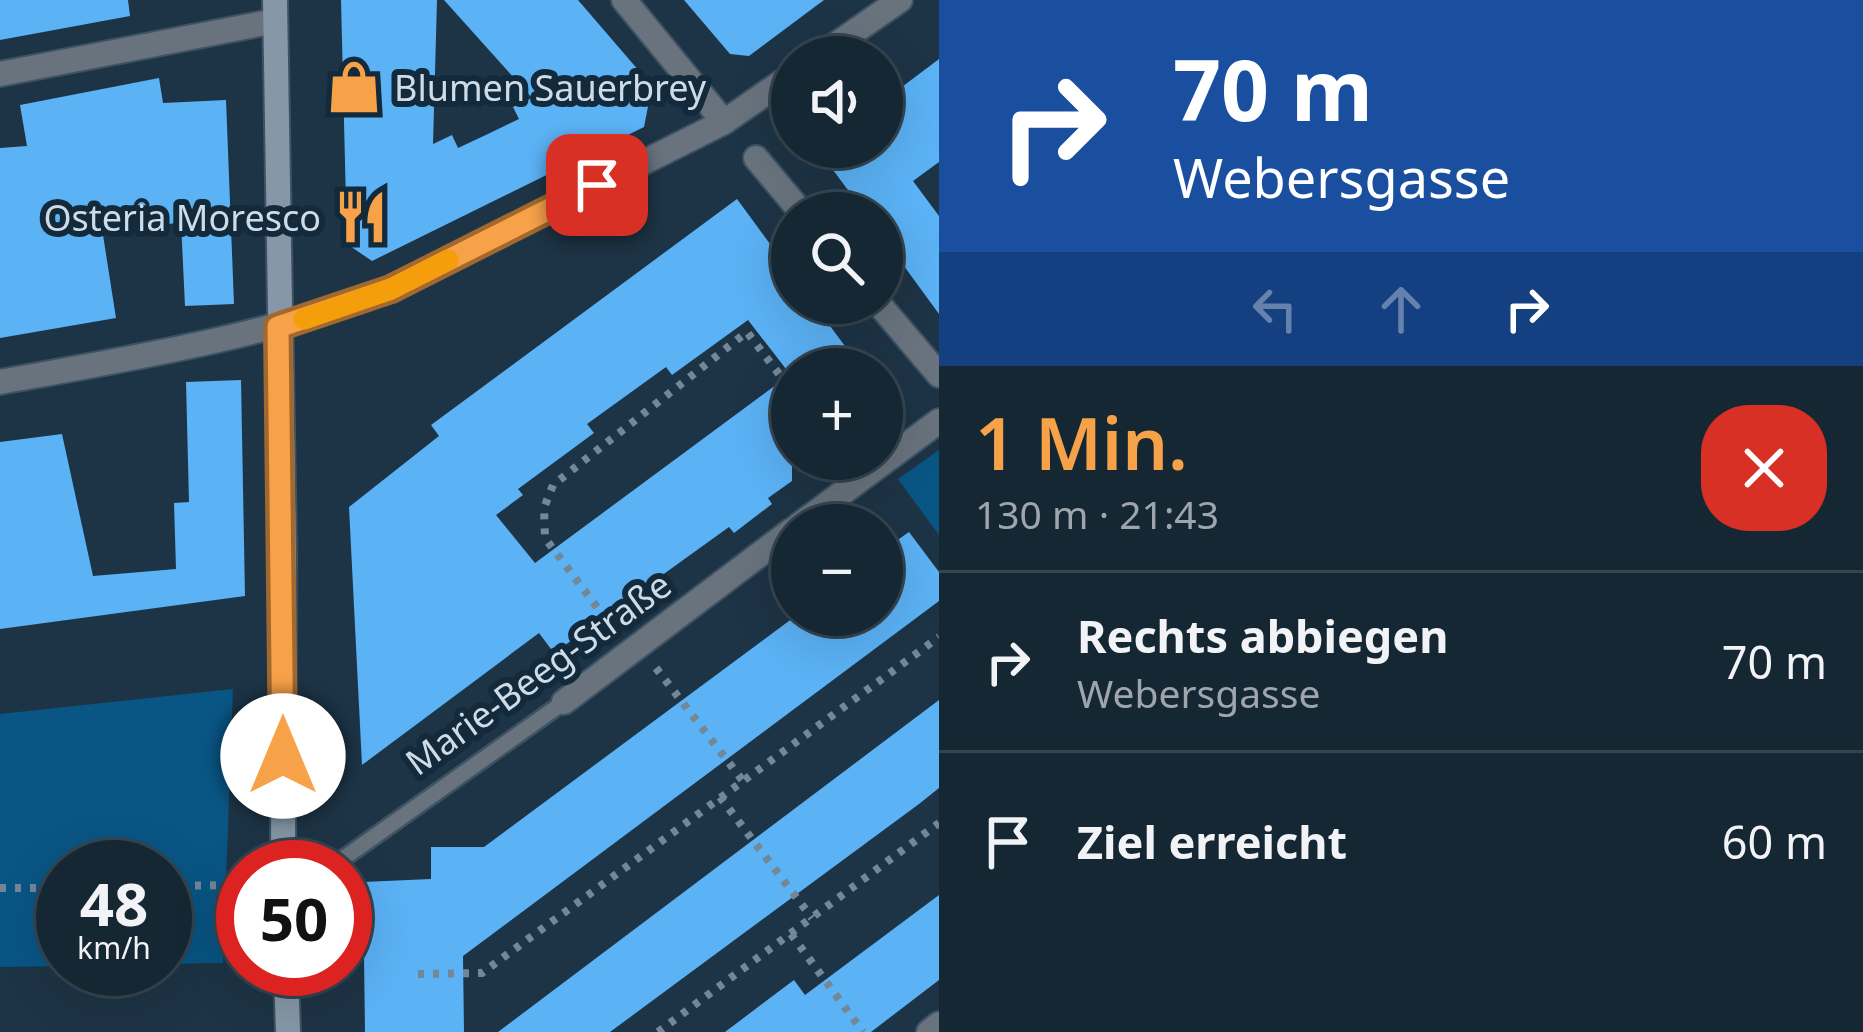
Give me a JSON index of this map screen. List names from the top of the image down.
{
  "streets": {
    "street": ["Marie-Beeg-Straße"]
  },
  "places": {
    "shop": ["Blumen Sauerbrey"],
    "restaurant": ["Osteria Moresco"]
  },
  "page": {
    "turn": ["70 m", "Webersgasse"],
    "map_buttons": ["+", "−"],
    "heading": ["1 Min.", "130 m · 21:43"],
    "list": [
      {
        "name": "Rechts abbiegen",
        "note": "Webersgasse",
        "value": "70 m"
      },
      {
        "name": "Ziel erreicht",
        "value": "60 m"
      }
    ],
    "speed": "48 km/h",
    "limit": "50"
  }
}
